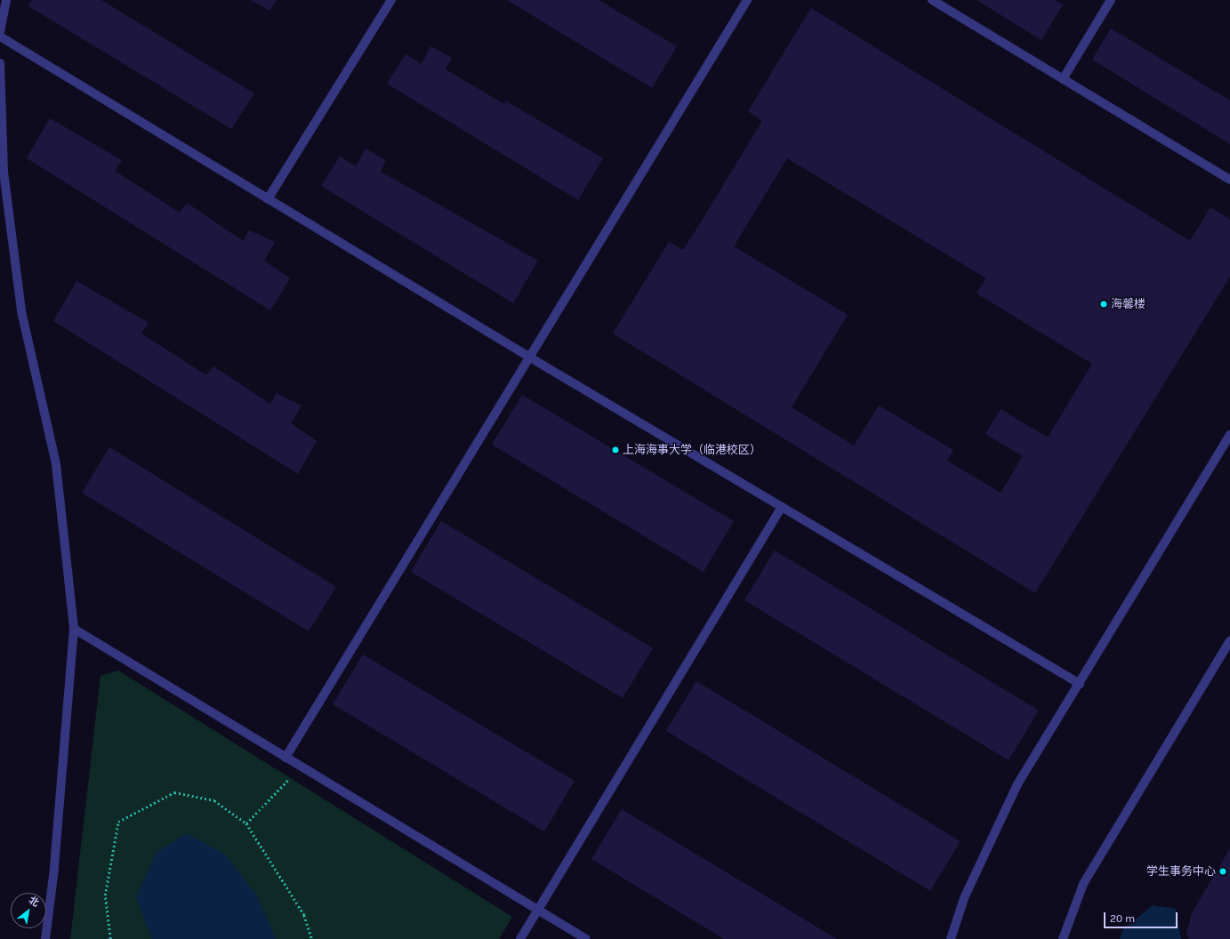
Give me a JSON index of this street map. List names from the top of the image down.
{
  "places": ["海馨楼", "上海海事大学（临港校区）", "学生事务中心"],
  "scale_bar": "20 m",
  "north": "top right"
}
